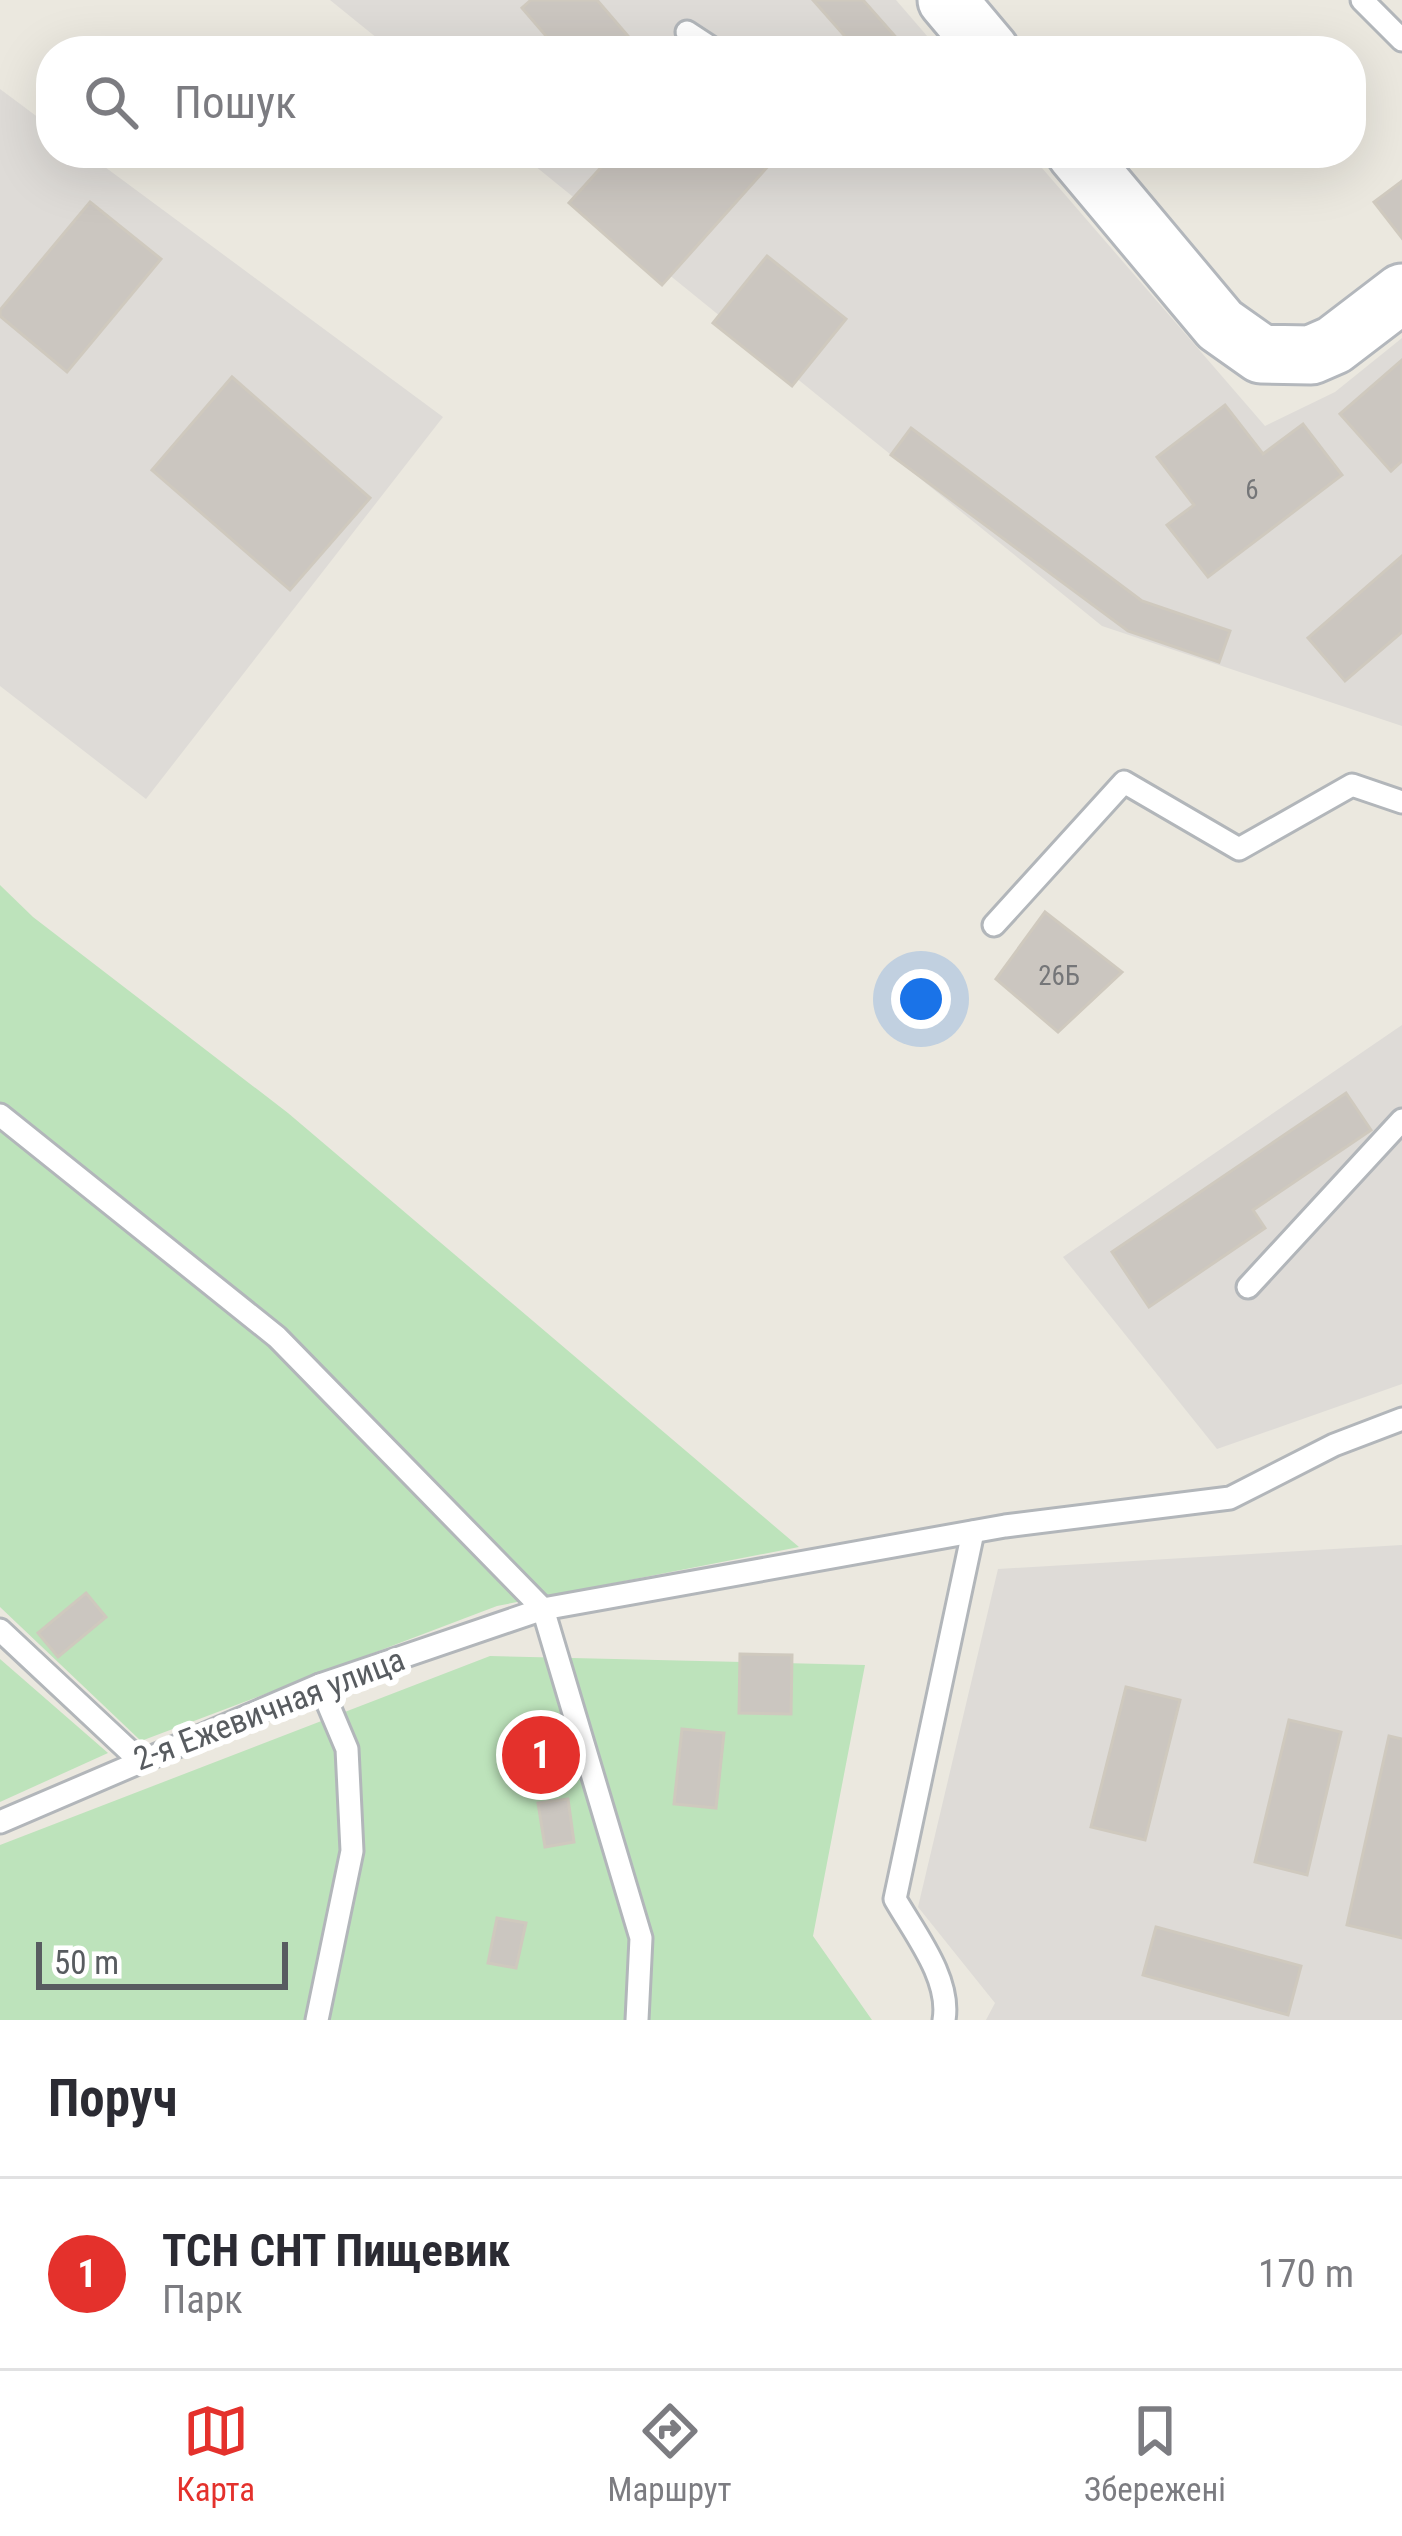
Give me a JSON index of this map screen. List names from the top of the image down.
{
  "streets": {
    "lane": ["2-я Ежевичная улица"]
  },
  "house_numbers": ["6", "26Б"],
  "scale_bar": "50 m",
  "page": {
    "search": "Пошук",
    "pins": "1",
    "scale": "50 m",
    "heading": "Поруч",
    "list": [
      {
        "mark": "1",
        "name": "ТСН СНТ Пищевик",
        "note": "Парк",
        "value": "170 m"
      }
    ],
    "nav": ["Карта", "Маршрут", "Збережені"]
  }
}
